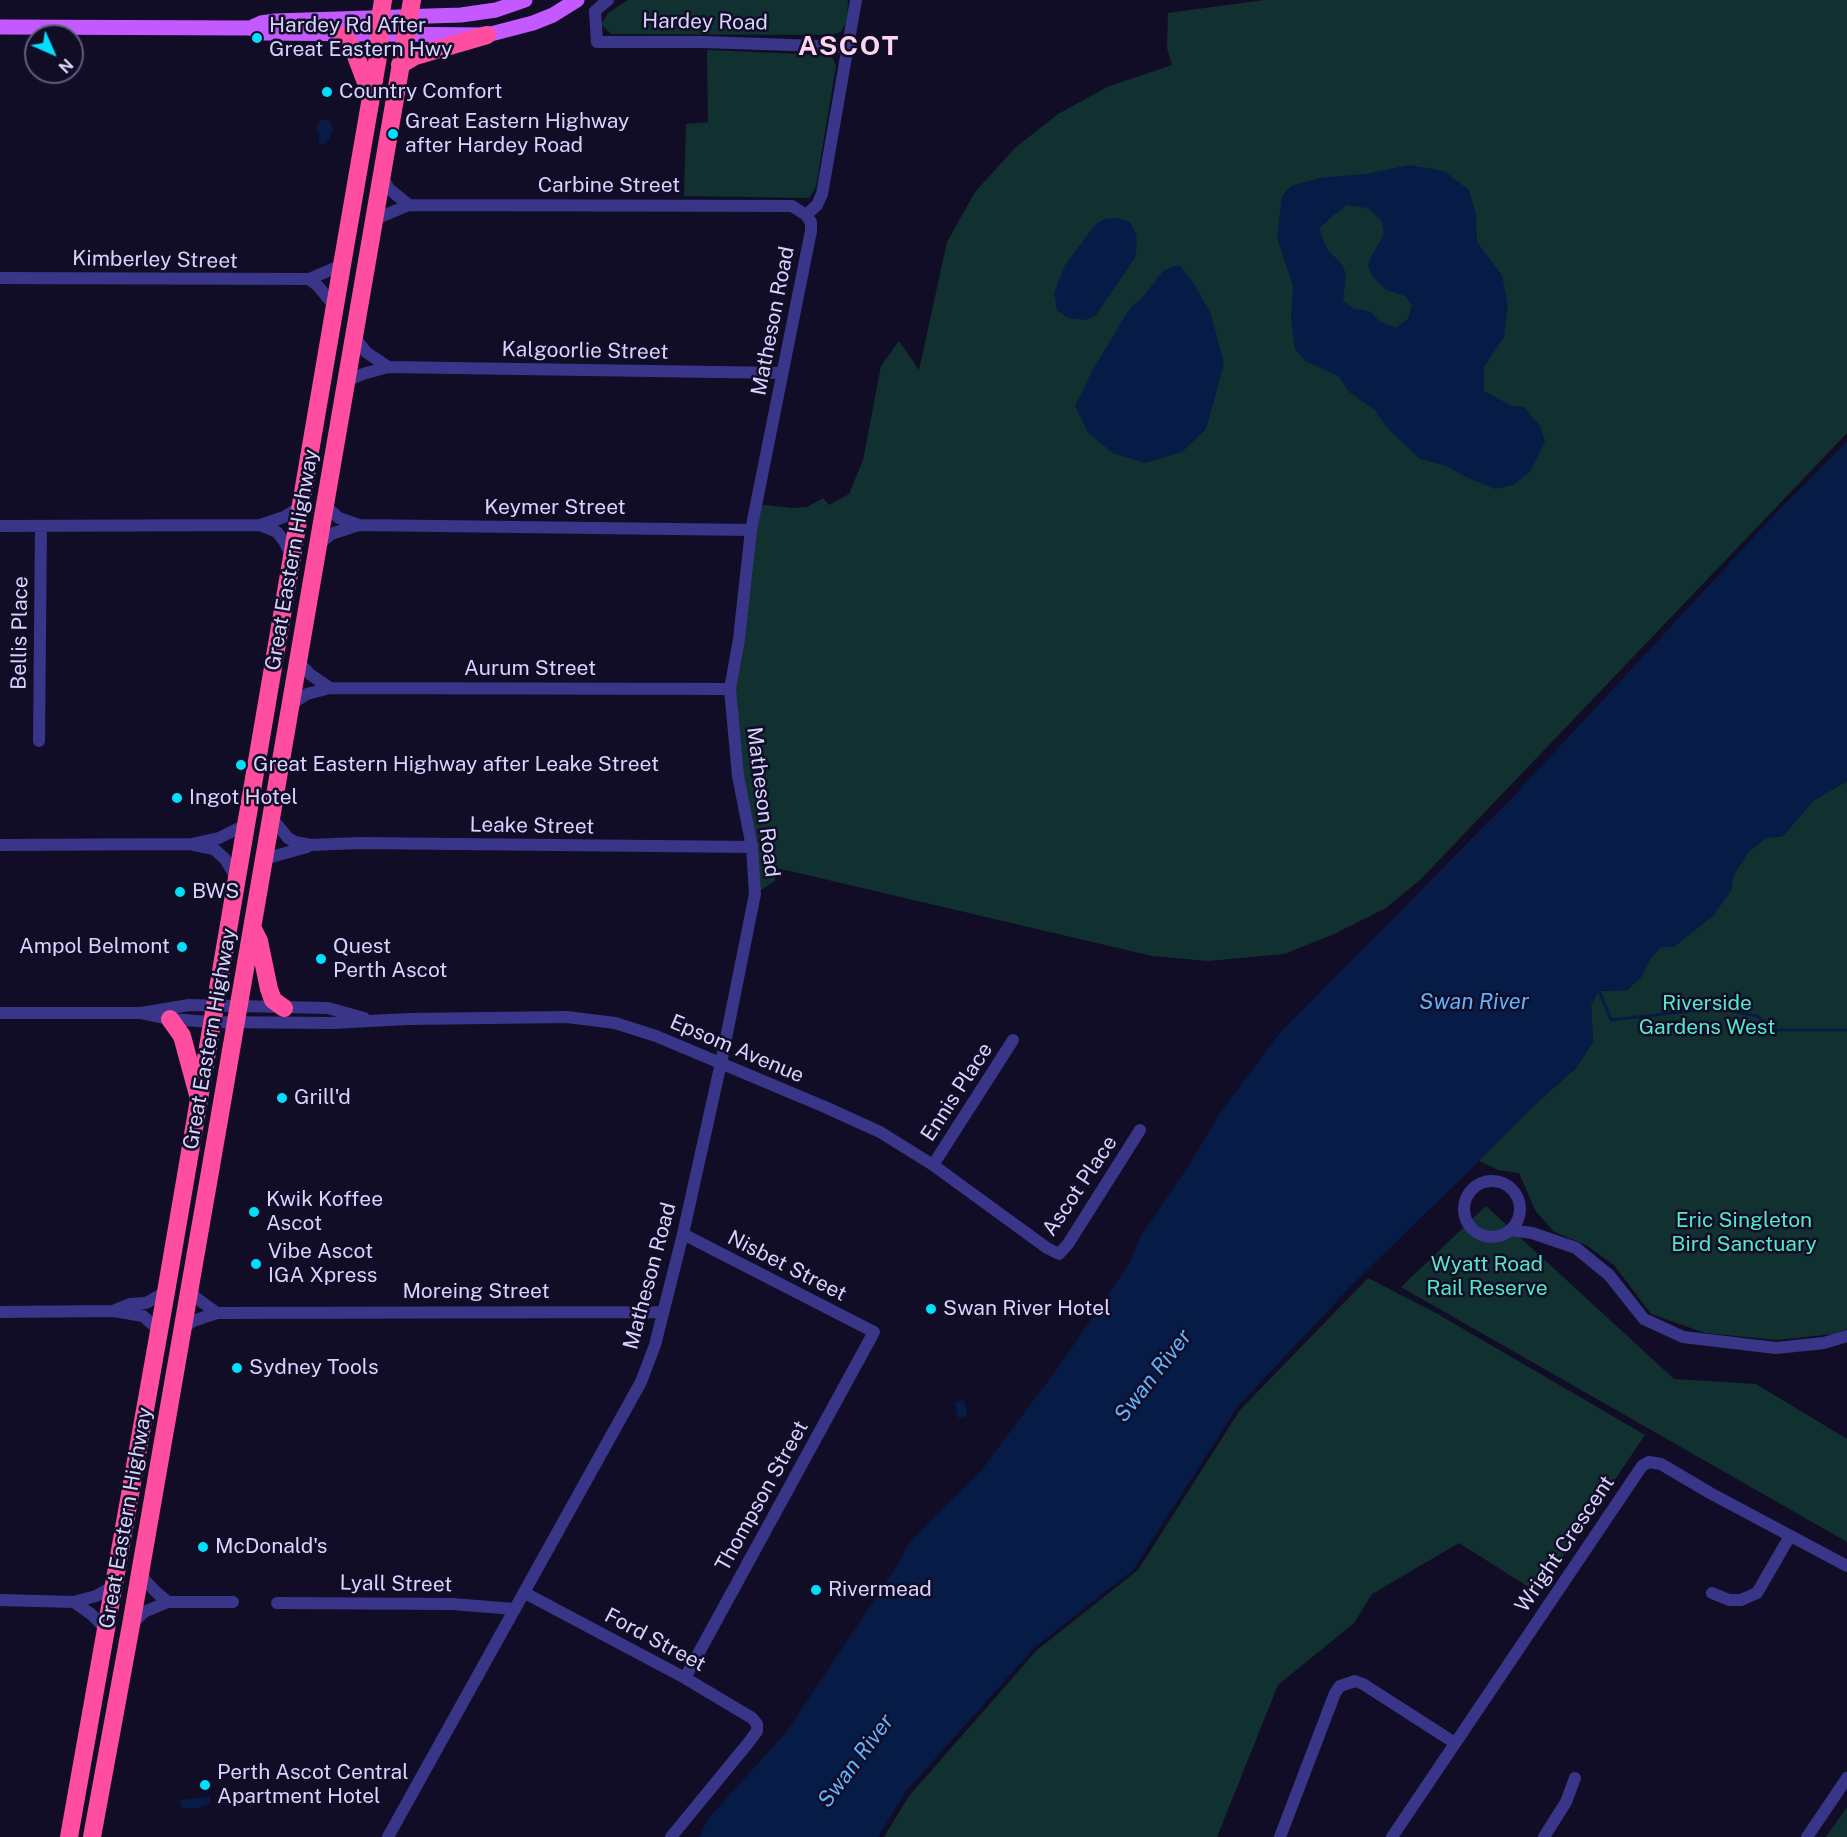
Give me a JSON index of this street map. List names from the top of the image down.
{
  "streets": {
    "highway": ["Great Eastern Highway"],
    "street": [
      "Hardey Road",
      "Carbine Street",
      "Kimberley Street",
      "Matheson Road",
      "Kalgoorlie Street",
      "Keymer Street",
      "Bellis Place",
      "Aurum Street",
      "Leake Street",
      "Epsom Avenue",
      "Ennis Place",
      "Ascot Place",
      "Nisbet Street",
      "Moreing Street",
      "Thompson Street",
      "Wright Crescent",
      "Lyall Street",
      "Ford Street"
    ]
  },
  "crossings": [
    ["Carbine Street", "Matheson Road"],
    ["Carbine Street", "Great Eastern Highway"],
    ["Kimberley Street", "Great Eastern Highway"],
    ["Matheson Road", "Kalgoorlie Street"],
    ["Matheson Road", "Keymer Street"],
    ["Matheson Road", "Aurum Street"],
    ["Matheson Road", "Leake Street"],
    ["Matheson Road", "Epsom Avenue"],
    ["Matheson Road", "Nisbet Street"],
    ["Matheson Road", "Moreing Street"],
    ["Matheson Road", "Lyall Street"],
    ["Matheson Road", "Ford Street"],
    ["Kalgoorlie Street", "Great Eastern Highway"],
    ["Keymer Street", "Great Eastern Highway"],
    ["Great Eastern Highway", "Aurum Street"],
    ["Great Eastern Highway", "Leake Street"],
    ["Great Eastern Highway", "Epsom Avenue"],
    ["Great Eastern Highway", "Moreing Street"],
    ["Epsom Avenue", "Ennis Place"],
    ["Epsom Avenue", "Ascot Place"],
    ["Nisbet Street", "Thompson Street"],
    ["Thompson Street", "Ford Street"]
  ],
  "districts": ["ASCOT"],
  "water": ["Swan River"],
  "parks": ["Riverside Gardens West", "Eric Singleton Bird Sanctuary", "Wyatt Road Rail Reserve"],
  "places": [
    "Hardey Rd After Great Eastern Hwy",
    "Country Comfort",
    "Great Eastern Highway after Hardey Road",
    "Great Eastern Highway after Leake Street",
    "Ingot Hotel",
    "BWS",
    "Ampol Belmont",
    "Quest Perth Ascot",
    "Grill'd",
    "Kwik Koffee Ascot",
    "Vibe Ascot IGA Xpress",
    "Swan River Hotel",
    "Sydney Tools",
    "McDonald's",
    "Rivermead",
    "Perth Ascot Central Apartment Hotel"
  ],
  "north": "bottom right"
}
